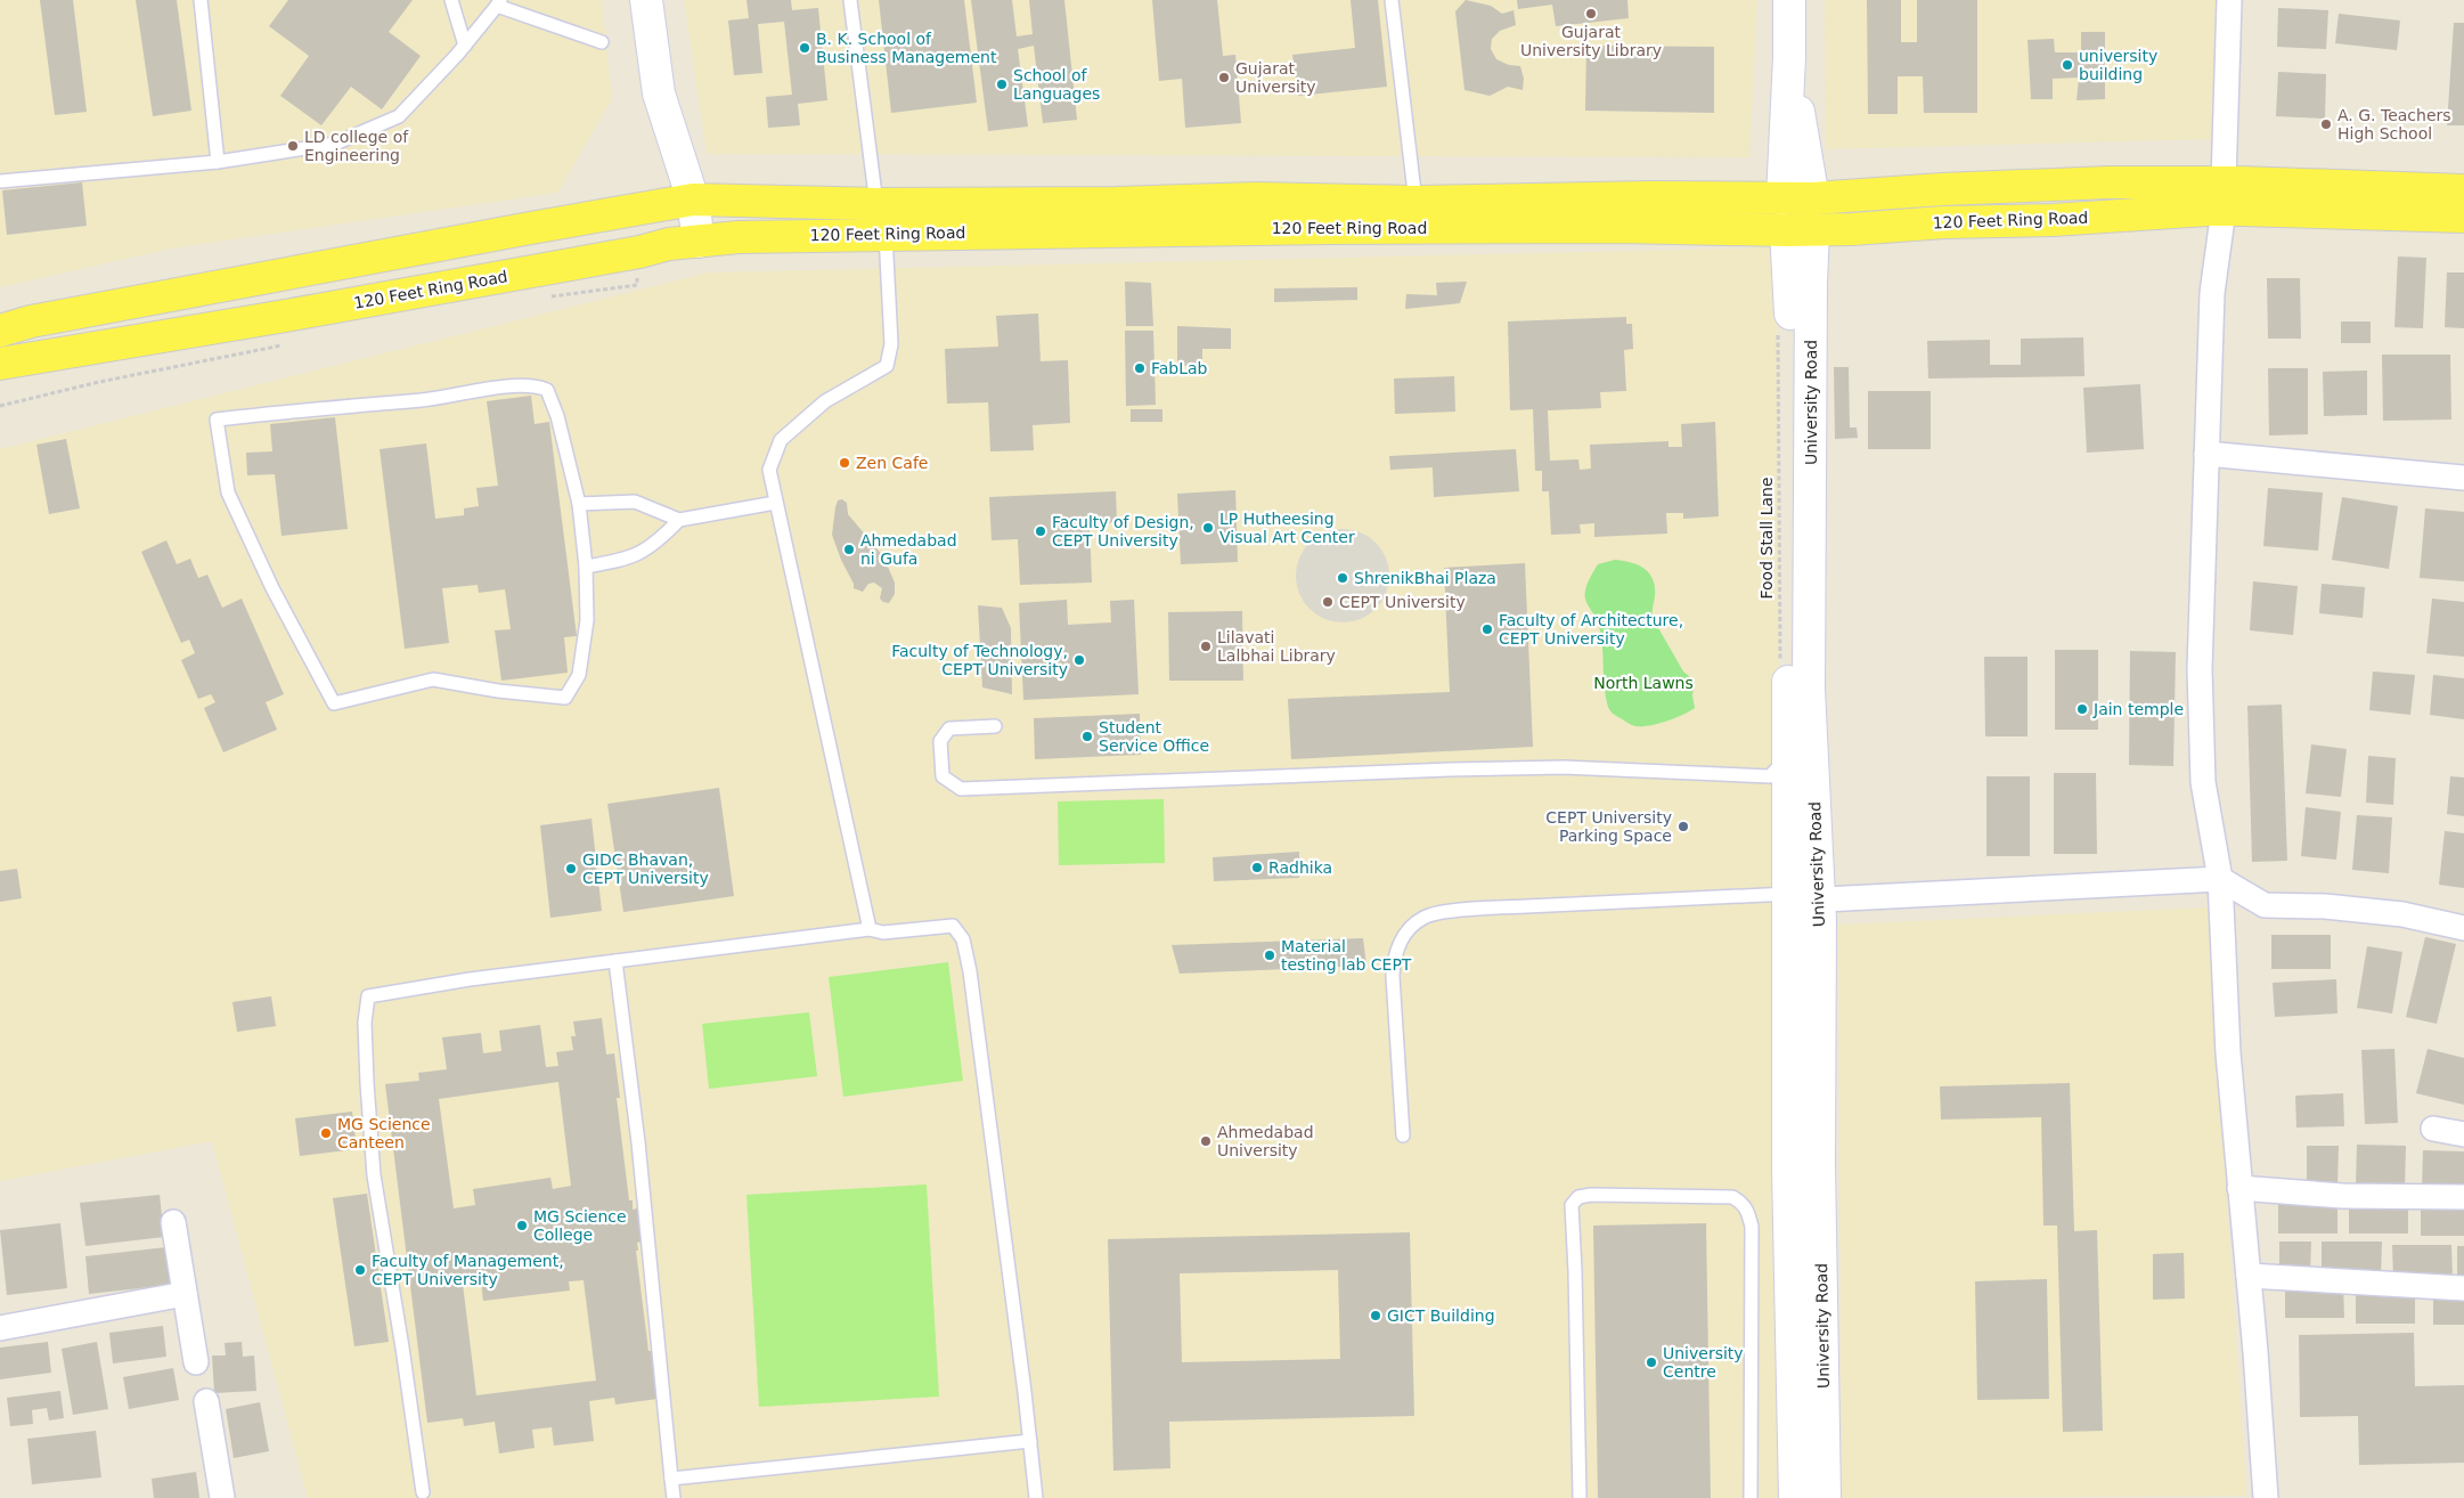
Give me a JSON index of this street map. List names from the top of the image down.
{
  "streets": {
    "main road": ["120 Feet Ring Road"],
    "street": ["University Road"],
    "path": ["Food Stall Lane"]
  },
  "crossings": [
    ["120 Feet Ring Road", "University Road"],
    ["University Road", "Food Stall Lane"]
  ],
  "parks": ["North Lawns"],
  "places": [
    "Gujarat University Library",
    "B. K. School of Business Management",
    "university building",
    "Gujarat University",
    "School of Languages",
    "A. G. Teachers High School",
    "LD college of Engineering",
    "FabLab",
    "Zen Cafe",
    "LP Hutheesing Visual Art Center",
    "Faculty of Design, CEPT University",
    "Ahmedabad ni Gufa",
    "ShrenikBhai Plaza",
    "CEPT University",
    "Faculty of Architecture, CEPT University",
    "Lilavati Lalbhai Library",
    "Faculty of Technology, CEPT University",
    "Jain temple",
    "Student Service Office",
    "CEPT University Parking Space",
    "Radhika",
    "GIDC Bhavan, CEPT University",
    "Material testing lab CEPT",
    "MG Science Canteen",
    "Ahmedabad University",
    "MG Science College",
    "Faculty of Management, CEPT University",
    "GICT Building",
    "University Centre"
  ]
}
